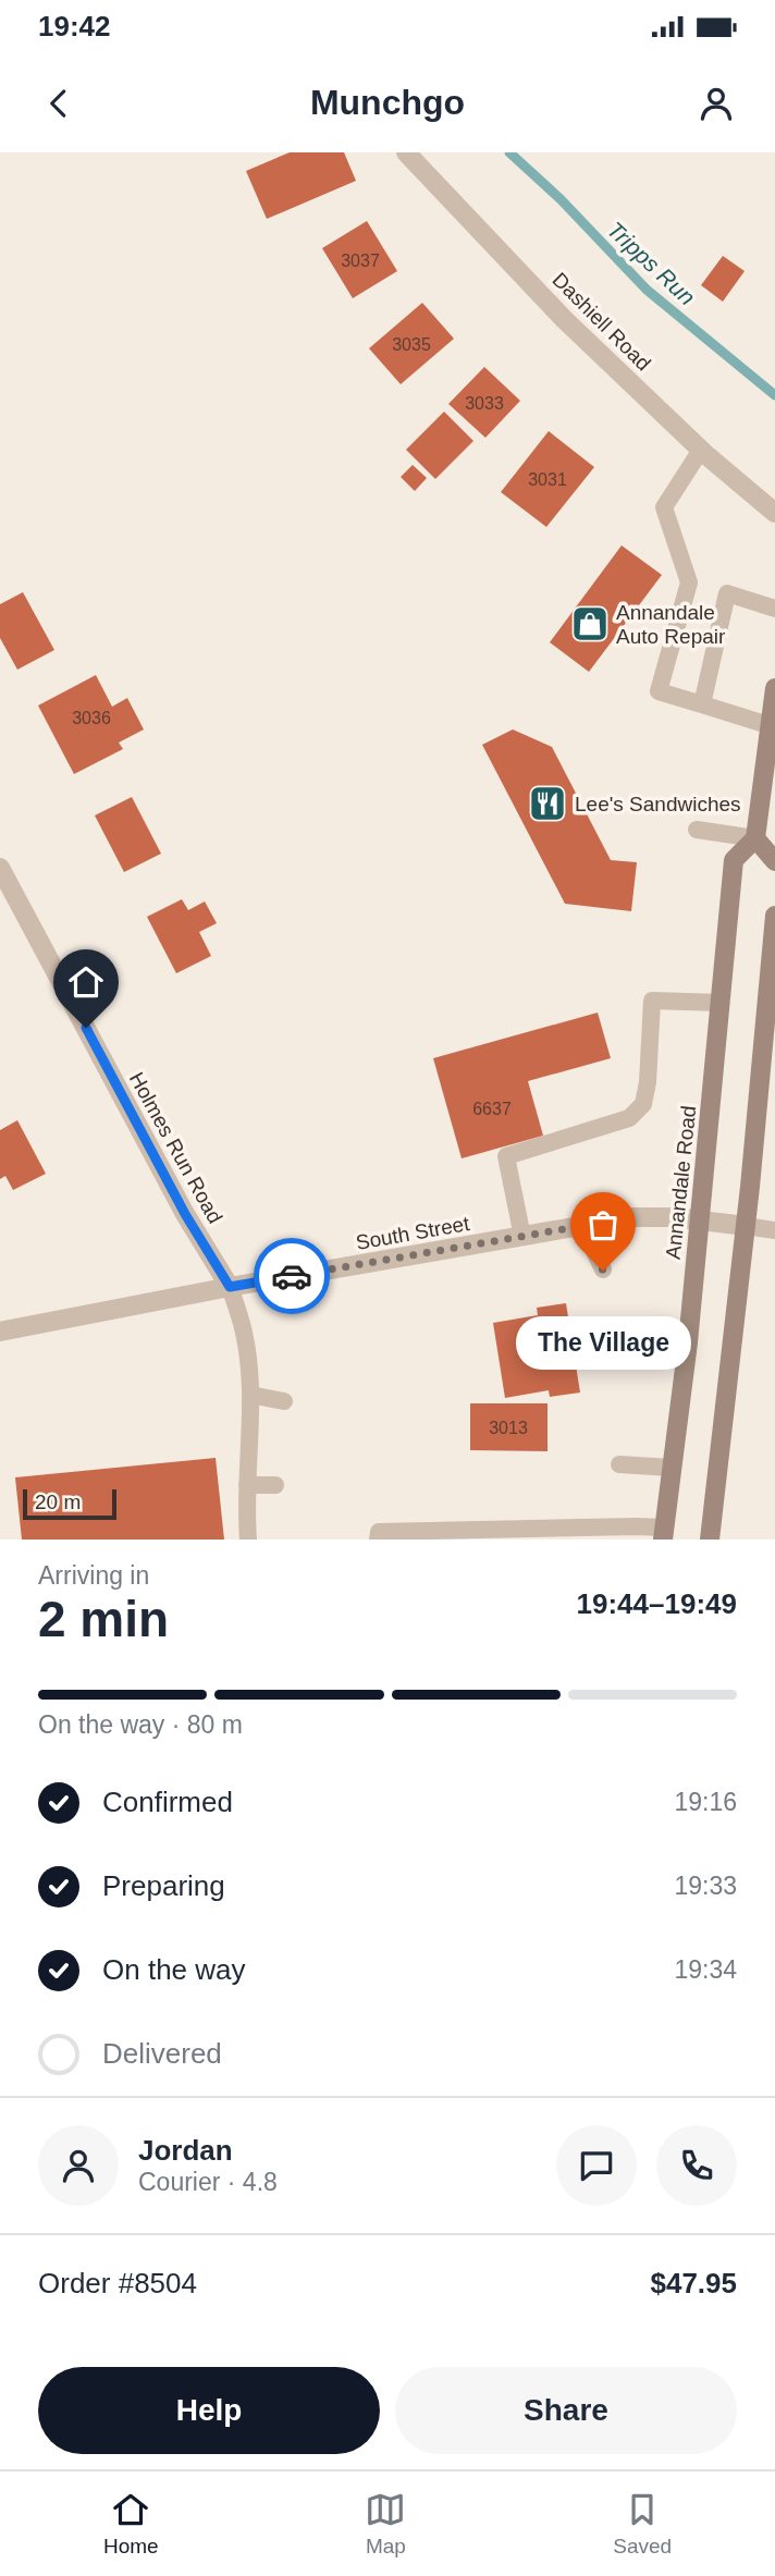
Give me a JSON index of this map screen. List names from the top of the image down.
{
  "streets": {
    "main road": ["Annandale Road"],
    "street": ["Dashiell Road", "Holmes Run Road", "South Street"]
  },
  "crossings": [
    ["Holmes Run Road", "South Street"],
    ["Annandale Road", "South Street"]
  ],
  "water": ["Tripps Run"],
  "places": {
    "shop": ["Annandale Auto Repair"],
    "restaurant": ["Lee's Sandwiches"],
    "other": ["The Village"]
  },
  "house_numbers": [
    "3037",
    "3035",
    "3033",
    "3031",
    "3036",
    "6637",
    "3013"
  ],
  "scale_bar": "20 m",
  "page": {
    "status": "19:42",
    "header": "Munchgo",
    "bubble": "The Village",
    "scale": "20 m",
    "heading": ["2 min", "Arriving in", "19:44–19:49"],
    "panel": [
      "Jordan",
      "Courier · 4.8",
      "Order #8504",
      "$47.95"
    ],
    "bar": "On the way · 80 m",
    "list": [
      ["Confirmed", "19:16"],
      ["Preparing", "19:33"],
      ["On the way", "19:34"],
      "Delivered"
    ],
    "buttons": ["Help", "Share"],
    "tabs": ["Home", "Map", "Saved"]
  }
}
